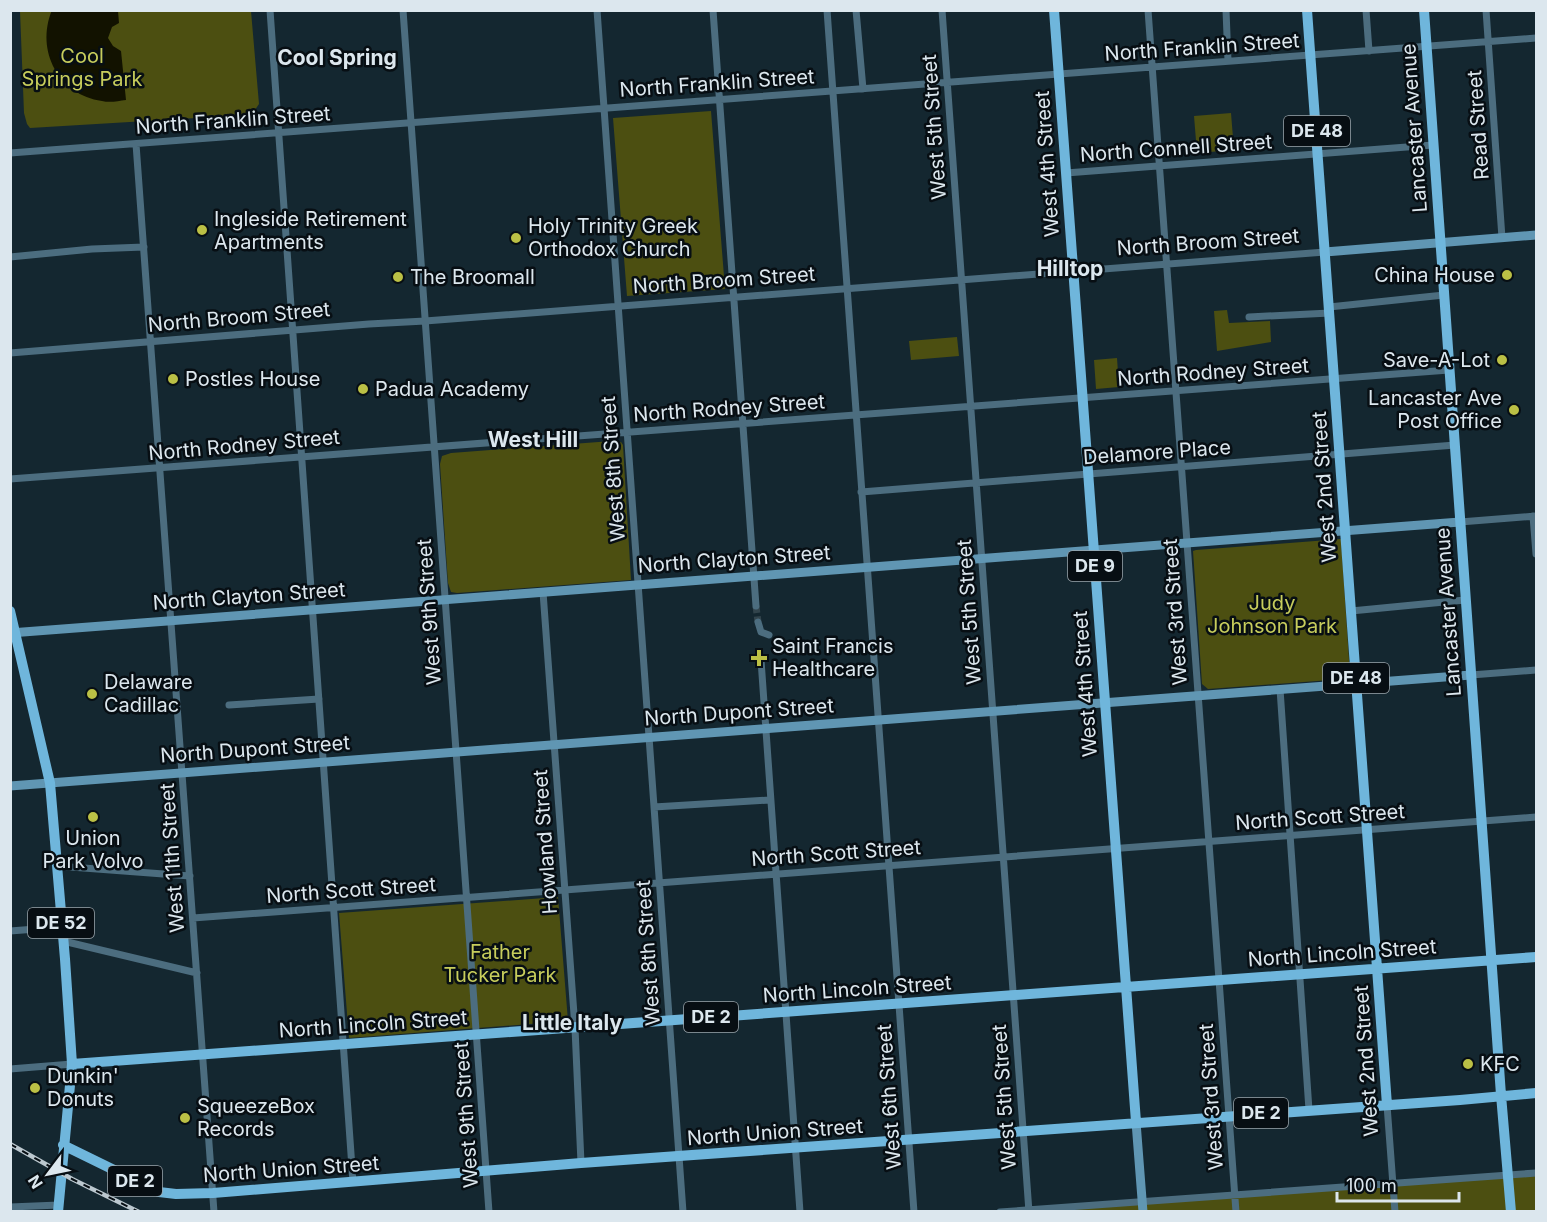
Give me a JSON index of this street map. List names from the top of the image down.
{
  "streets": {
    "main road": [
      "Lancaster Avenue",
      "DE 48",
      "West 4th Street",
      "West 2nd Street",
      "DE 9",
      "DE 52",
      "North Lincoln Street",
      "DE 2",
      "North Union Street"
    ],
    "street": [
      "North Franklin Street",
      "Read Street",
      "West 5th Street",
      "North Connell Street",
      "North Broom Street",
      "North Rodney Street",
      "Delamore Place",
      "West 8th Street",
      "North Clayton Street",
      "West 9th Street",
      "West 3rd Street",
      "North Dupont Street",
      "North Scott Street",
      "Howland Street",
      "West 11th Street",
      "West 6th Street"
    ]
  },
  "crossings": [
    ["North Franklin Street", "Read Street"],
    ["North Franklin Street", "West 5th Street"],
    ["North Franklin Street", "Lancaster Avenue"],
    ["North Franklin Street", "West 4th Street"],
    ["North Franklin Street", "West 8th Street"],
    ["North Franklin Street", "West 2nd Street"],
    ["North Franklin Street", "West 9th Street"],
    ["North Franklin Street", "West 3rd Street"],
    ["North Franklin Street", "West 11th Street"],
    ["North Franklin Street", "West 6th Street"],
    ["Read Street", "North Broom Street"],
    ["West 5th Street", "North Broom Street"],
    ["West 5th Street", "North Rodney Street"],
    ["West 5th Street", "Delamore Place"],
    ["West 5th Street", "North Clayton Street"],
    ["West 5th Street", "North Dupont Street"],
    ["West 5th Street", "North Scott Street"],
    ["West 5th Street", "North Lincoln Street"],
    ["West 5th Street", "North Union Street"],
    ["Lancaster Avenue", "North Connell Street"],
    ["Lancaster Avenue", "North Broom Street"],
    ["Lancaster Avenue", "North Rodney Street"],
    ["Lancaster Avenue", "Delamore Place"],
    ["Lancaster Avenue", "North Clayton Street"],
    ["Lancaster Avenue", "North Dupont Street"],
    ["Lancaster Avenue", "North Scott Street"],
    ["Lancaster Avenue", "North Lincoln Street"],
    ["Lancaster Avenue", "DE 2"],
    ["Lancaster Avenue", "North Union Street"],
    ["North Connell Street", "West 4th Street"],
    ["North Connell Street", "West 2nd Street"],
    ["North Connell Street", "West 3rd Street"],
    ["West 4th Street", "North Broom Street"],
    ["West 4th Street", "North Rodney Street"],
    ["West 4th Street", "Delamore Place"],
    ["West 4th Street", "North Clayton Street"],
    ["West 4th Street", "North Dupont Street"],
    ["West 4th Street", "North Scott Street"],
    ["West 4th Street", "North Lincoln Street"],
    ["West 4th Street", "North Union Street"],
    ["North Broom Street", "West 8th Street"],
    ["North Broom Street", "West 2nd Street"],
    ["North Broom Street", "West 9th Street"],
    ["North Broom Street", "West 3rd Street"],
    ["North Broom Street", "West 11th Street"],
    ["North Broom Street", "West 6th Street"],
    ["North Rodney Street", "West 8th Street"],
    ["North Rodney Street", "West 2nd Street"],
    ["North Rodney Street", "West 9th Street"],
    ["North Rodney Street", "West 3rd Street"],
    ["North Rodney Street", "West 11th Street"],
    ["North Rodney Street", "West 6th Street"],
    ["Delamore Place", "West 2nd Street"],
    ["Delamore Place", "West 3rd Street"],
    ["Delamore Place", "West 6th Street"],
    ["West 8th Street", "North Clayton Street"],
    ["West 8th Street", "North Dupont Street"],
    ["West 8th Street", "North Scott Street"],
    ["West 8th Street", "North Lincoln Street"],
    ["West 8th Street", "North Union Street"],
    ["West 2nd Street", "North Clayton Street"],
    ["West 2nd Street", "North Dupont Street"],
    ["West 2nd Street", "North Scott Street"],
    ["West 2nd Street", "North Lincoln Street"],
    ["West 2nd Street", "North Union Street"],
    ["North Clayton Street", "West 9th Street"],
    ["North Clayton Street", "West 3rd Street"],
    ["North Clayton Street", "Howland Street"],
    ["North Clayton Street", "West 11th Street"],
    ["North Clayton Street", "DE 52"],
    ["North Clayton Street", "West 6th Street"],
    ["West 9th Street", "North Dupont Street"],
    ["West 9th Street", "North Scott Street"],
    ["West 9th Street", "North Lincoln Street"],
    ["West 9th Street", "North Union Street"],
    ["West 3rd Street", "North Dupont Street"],
    ["West 3rd Street", "North Scott Street"],
    ["West 3rd Street", "North Lincoln Street"],
    ["West 3rd Street", "North Union Street"],
    ["North Dupont Street", "Howland Street"],
    ["North Dupont Street", "West 11th Street"],
    ["North Dupont Street", "DE 52"],
    ["North Dupont Street", "West 6th Street"],
    ["North Scott Street", "Howland Street"],
    ["North Scott Street", "West 11th Street"],
    ["North Scott Street", "West 6th Street"],
    ["Howland Street", "North Lincoln Street"],
    ["Howland Street", "North Union Street"],
    ["West 11th Street", "North Lincoln Street"],
    ["West 11th Street", "North Union Street"],
    ["DE 52", "North Lincoln Street"],
    ["DE 52", "North Union Street"],
    ["North Lincoln Street", "DE 2"],
    ["North Lincoln Street", "West 6th Street"],
    ["DE 2", "North Union Street"],
    ["West 6th Street", "North Union Street"]
  ],
  "districts": [
    "Cool Spring",
    "Hilltop",
    "West Hill",
    "Little Italy"
  ],
  "parks": ["Cool Springs Park", "Judy Johnson Park", "Father Tucker Park"],
  "places": {
    "other": [
      "Ingleside Retirement Apartments",
      "Holy Trinity Greek Orthodox Church",
      "China House",
      "The Broomall",
      "Save-A-Lot",
      "Postles House",
      "Padua Academy",
      "Lancaster Ave Post Office",
      "Delaware Cadillac",
      "Union Park Volvo",
      "KFC",
      "Dunkin' Donuts",
      "SqueezeBox Records"
    ],
    "health": ["Saint Francis Healthcare"]
  },
  "scale_bar": "100 m",
  "north": "bottom left"
}
